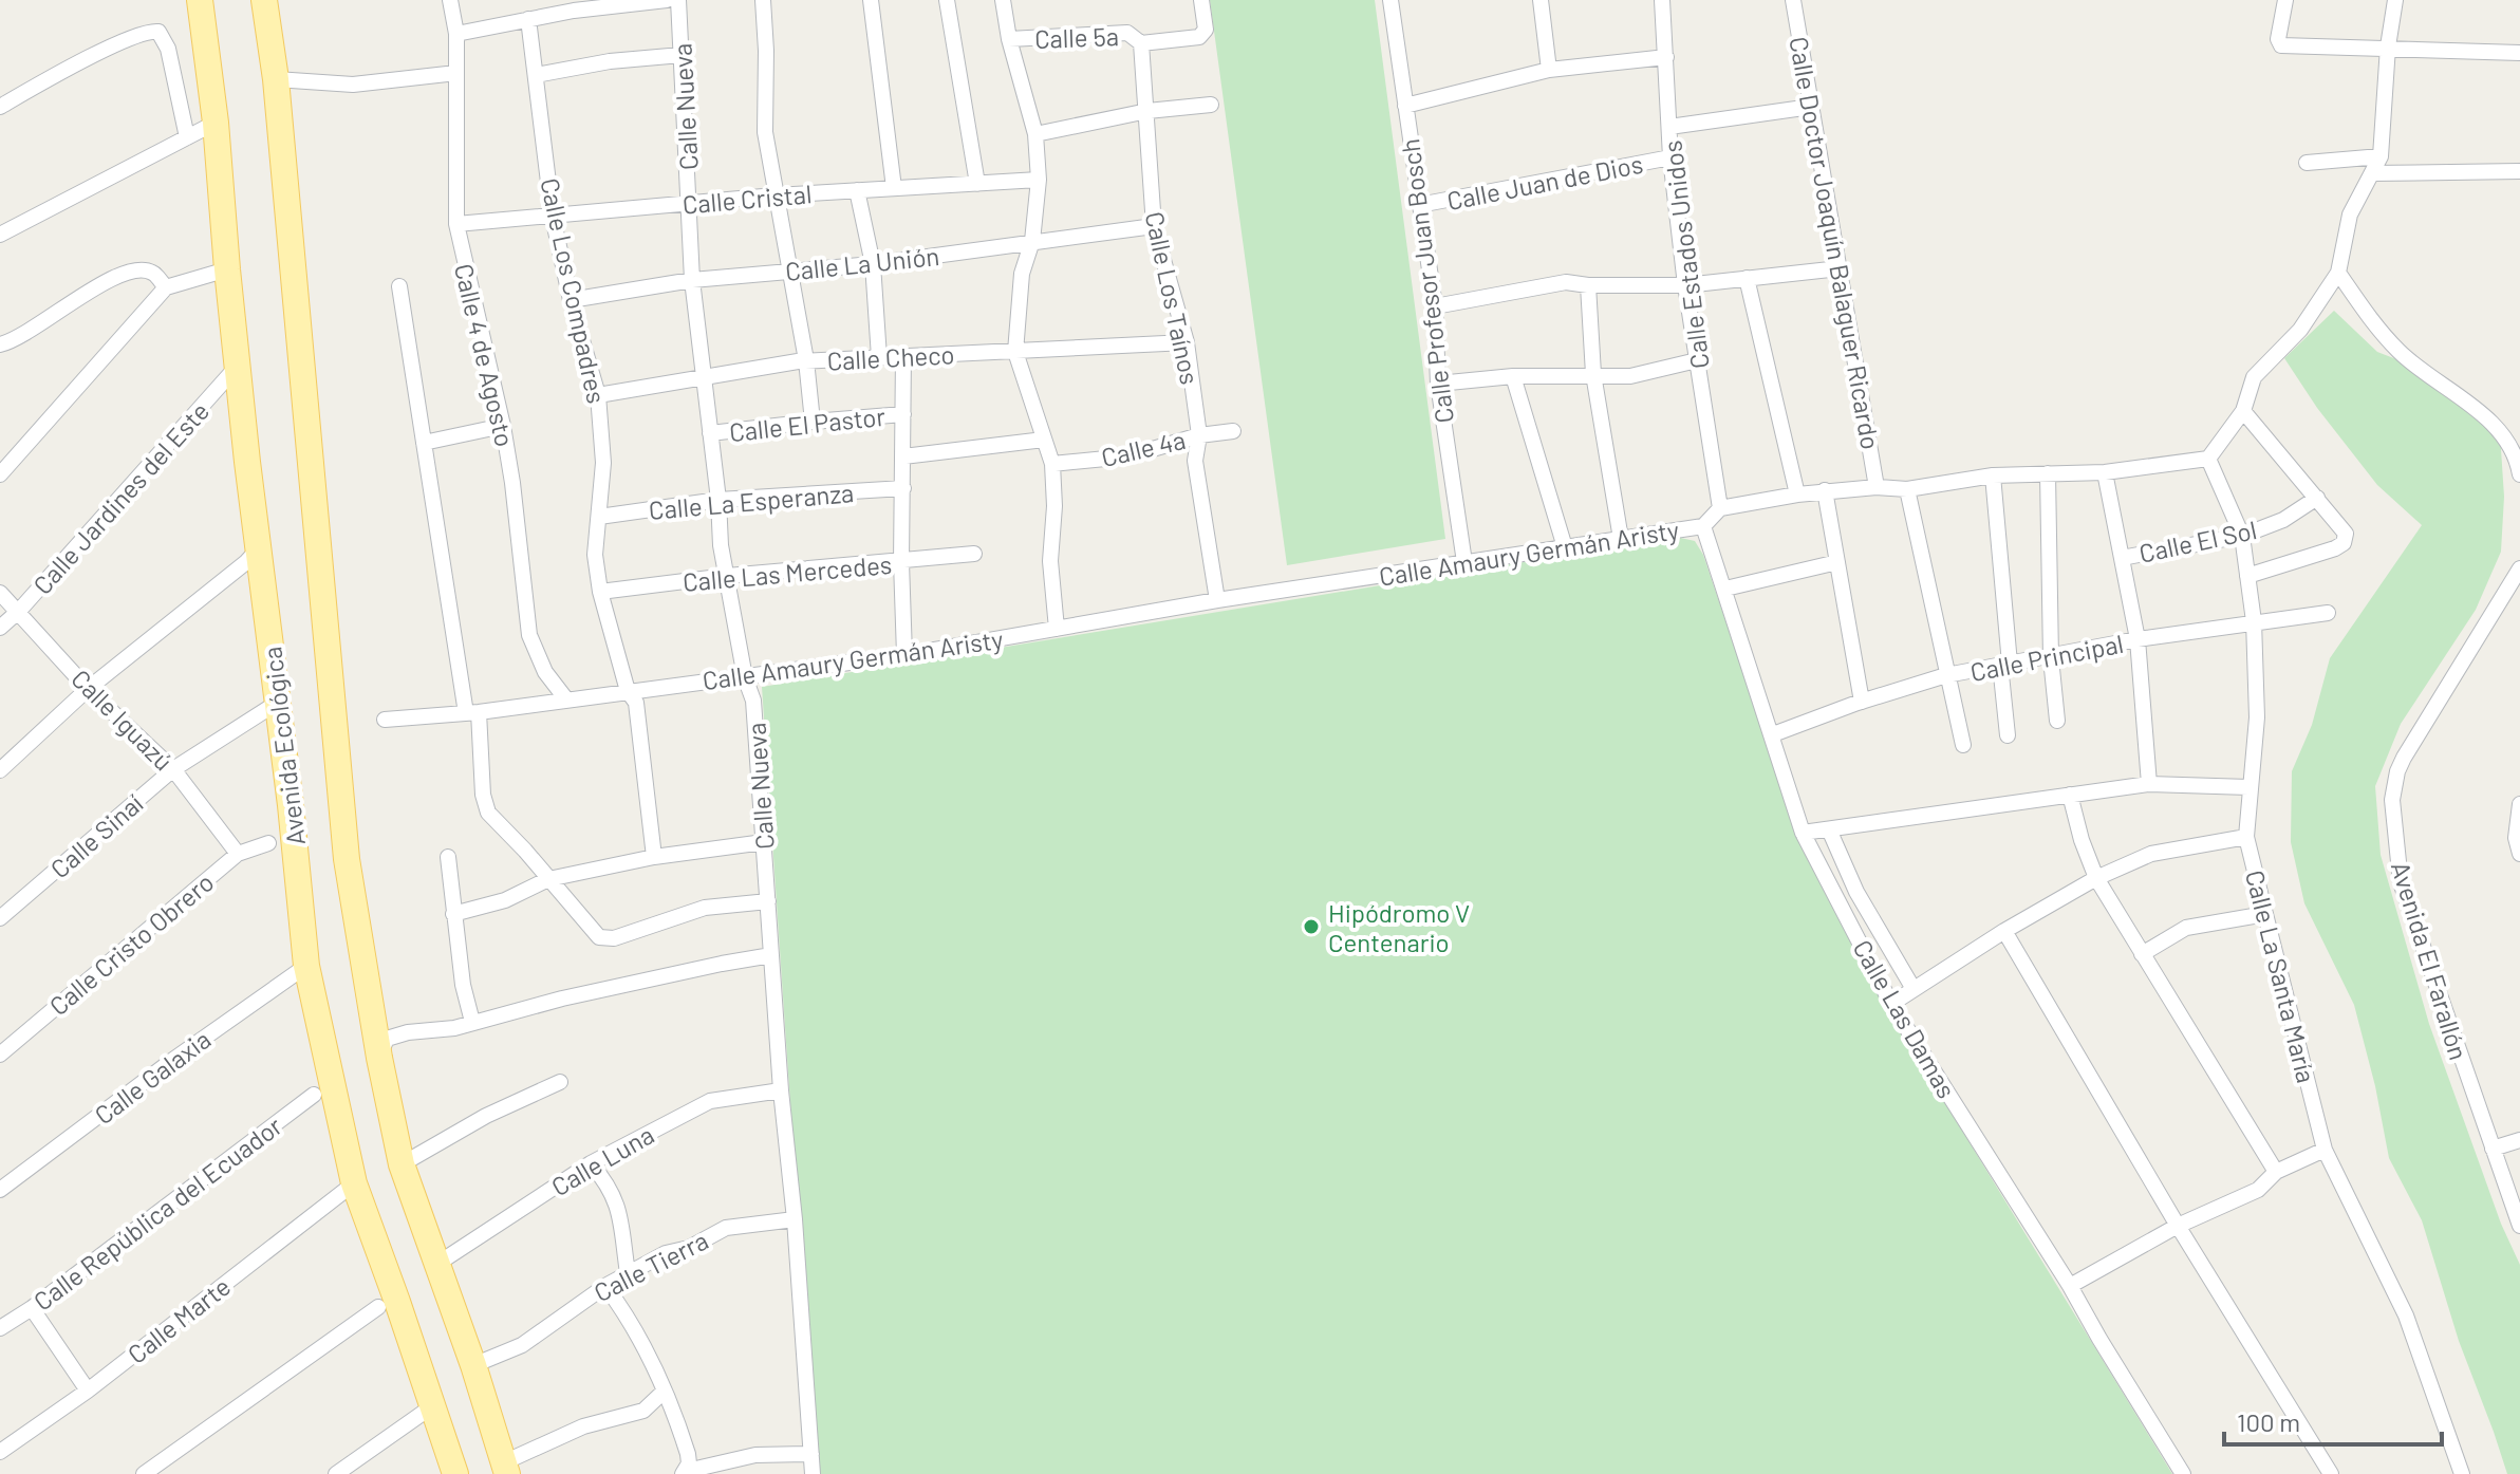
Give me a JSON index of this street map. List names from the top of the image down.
{
  "streets": {
    "main road": ["Avenida Ecológica"],
    "street": [
      "Calle 5a",
      "Calle Nueva",
      "Calle Juan de Dios",
      "Calle Cristal",
      "Calle Doctor Joaquín Balaguer Ricardo",
      "Calle Estados Unidos",
      "Calle La Unión",
      "Calle Profesor Juan Bosch",
      "Calle Los Compadres",
      "Calle Los Taínos",
      "Calle 4 de Agosto",
      "Calle Checo",
      "Calle El Pastor",
      "Calle 4a",
      "Calle Jardines del Este",
      "Calle La Esperanza",
      "Calle El Sol",
      "Calle Amaury Germán Aristy",
      "Calle Las Mercedes",
      "Calle Principal",
      "Calle Iguazú",
      "Calle Sinaí",
      "Calle Cristo Obrero",
      "Avenida El Farallón",
      "Calle La Santa María",
      "Calle Las Damas",
      "Calle Galaxia",
      "Calle Luna",
      "Calle República del Ecuador",
      "Calle Tierra",
      "Calle Marte"
    ]
  },
  "crossings": [
    ["Calle 5a", "Calle Los Taínos"],
    ["Calle Nueva", "Calle Cristal"],
    ["Calle Nueva", "Calle La Unión"],
    ["Calle Nueva", "Calle Checo"],
    ["Calle Nueva", "Calle El Pastor"],
    ["Calle Nueva", "Calle La Esperanza"],
    ["Calle Nueva", "Calle Amaury Germán Aristy"],
    ["Calle Nueva", "Calle Las Mercedes"],
    ["Calle Nueva", "Calle Luna"],
    ["Calle Nueva", "Calle Tierra"],
    ["Calle Juan de Dios", "Calle Estados Unidos"],
    ["Calle Juan de Dios", "Calle Profesor Juan Bosch"],
    ["Calle Cristal", "Calle Los Compadres"],
    ["Calle Cristal", "Calle 4 de Agosto"],
    ["Calle Estados Unidos", "Calle Amaury Germán Aristy"],
    ["Calle La Unión", "Calle Los Compadres"],
    ["Calle La Unión", "Calle Los Taínos"],
    ["Calle Profesor Juan Bosch", "Calle Amaury Germán Aristy"],
    ["Calle Los Compadres", "Calle Checo"],
    ["Calle Los Compadres", "Calle La Esperanza"],
    ["Calle Los Compadres", "Calle Amaury Germán Aristy"],
    ["Calle Los Compadres", "Calle Las Mercedes"],
    ["Calle Los Taínos", "Calle Checo"],
    ["Calle Los Taínos", "Calle 4a"],
    ["Calle Los Taínos", "Calle Amaury Germán Aristy"],
    ["Calle 4 de Agosto", "Calle Amaury Germán Aristy"],
    ["Calle Jardines del Este", "Calle Iguazú"],
    ["Calle Jardines del Este", "Avenida Ecológica"],
    ["Calle El Sol", "Calle La Santa María"],
    ["Calle Amaury Germán Aristy", "Calle Las Damas"],
    ["Calle Principal", "Calle La Santa María"],
    ["Calle Principal", "Calle Las Damas"],
    ["Calle Iguazú", "Calle Sinaí"],
    ["Calle Iguazú", "Calle Cristo Obrero"],
    ["Avenida Ecológica", "Calle Sinaí"],
    ["Avenida Ecológica", "Calle Galaxia"],
    ["Avenida Ecológica", "Calle Luna"],
    ["Avenida Ecológica", "Calle Tierra"],
    ["Avenida Ecológica", "Calle Marte"]
  ],
  "places": ["Hipódromo V Centenario"],
  "scale_bar": "100 m"
}
